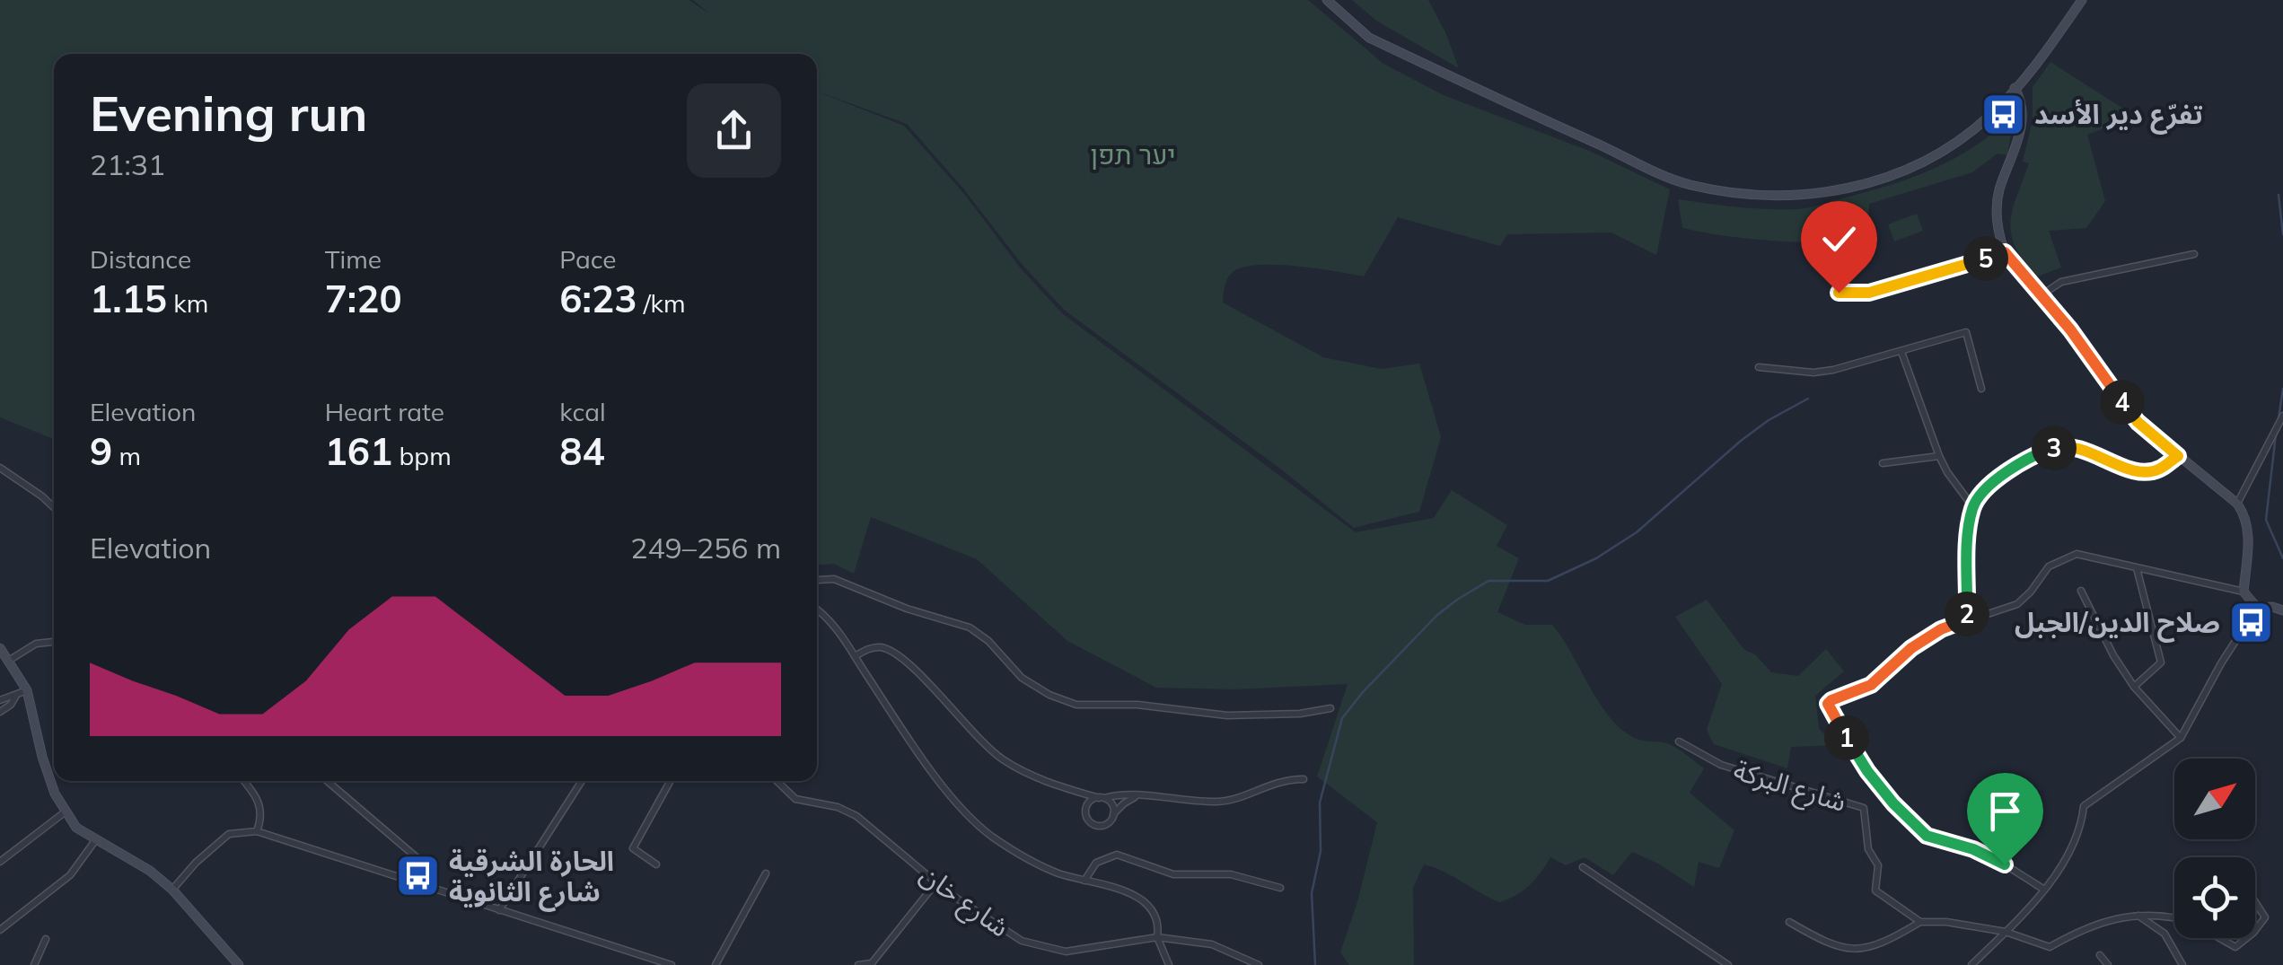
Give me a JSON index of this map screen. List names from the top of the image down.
{
  "streets": {
    "street": ["شارع البركة", "شارع خان"]
  },
  "parks": ["יער תפן"],
  "places": {
    "bus stop": ["تفرّع دير الأسد", "صلاح الدين/الجبل", "الحارة الشرقية شارع الثانوية"]
  },
  "north": "top right",
  "page": {
    "heading": ["Evening run", "21:31"],
    "stats": [
      ["Distance", "1.15 km"],
      ["Time", "7:20"],
      ["Pace", "6:23 /km"],
      ["Elevation", "9 m"],
      ["Heart rate", "161 bpm"],
      ["kcal", "84"]
    ],
    "pins": [
      "5",
      "4",
      "3",
      "2",
      "1"
    ],
    "chart": ["Elevation", "249–256 m"]
  }
}
